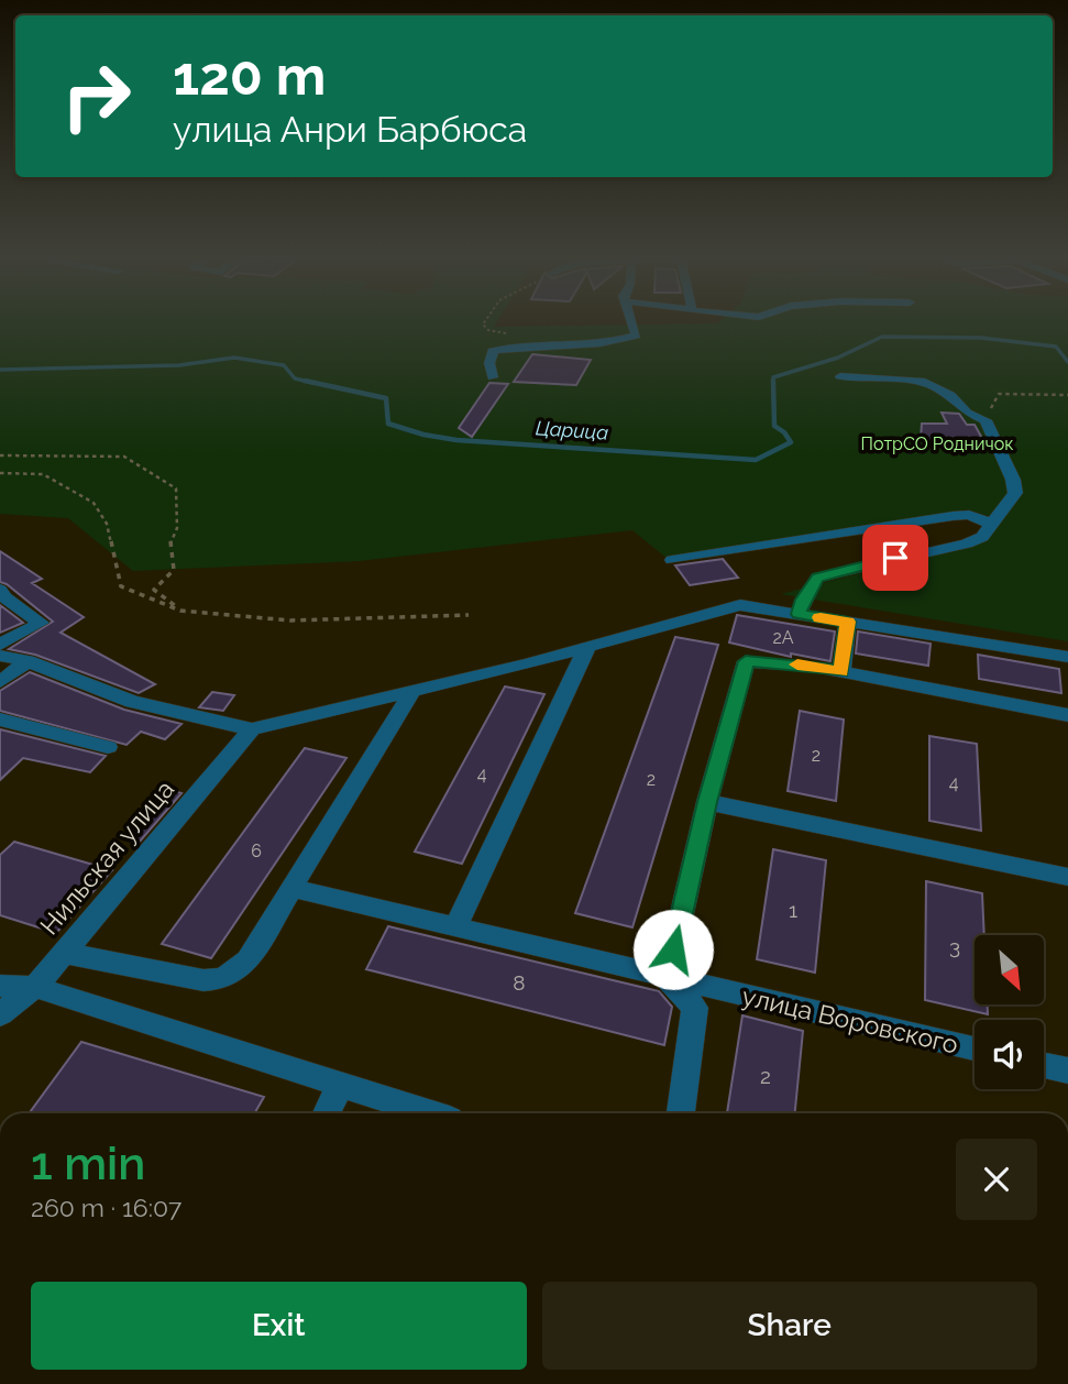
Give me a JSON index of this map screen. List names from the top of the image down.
{
  "streets": {
    "street": ["Нильская улица", "улица Воровского"]
  },
  "water": ["Царица"],
  "parks": ["ПотрСО Родничок"],
  "house_numbers": [
    "2А",
    "2",
    "4",
    "2",
    "4",
    "6",
    "1",
    "3",
    "8",
    "2"
  ],
  "north": "bottom right",
  "page": {
    "turn": ["120 m", "улица Анри Барбюса"],
    "heading": ["1 min", "260 m · 16:07"],
    "buttons": ["Exit", "Share"]
  }
}
